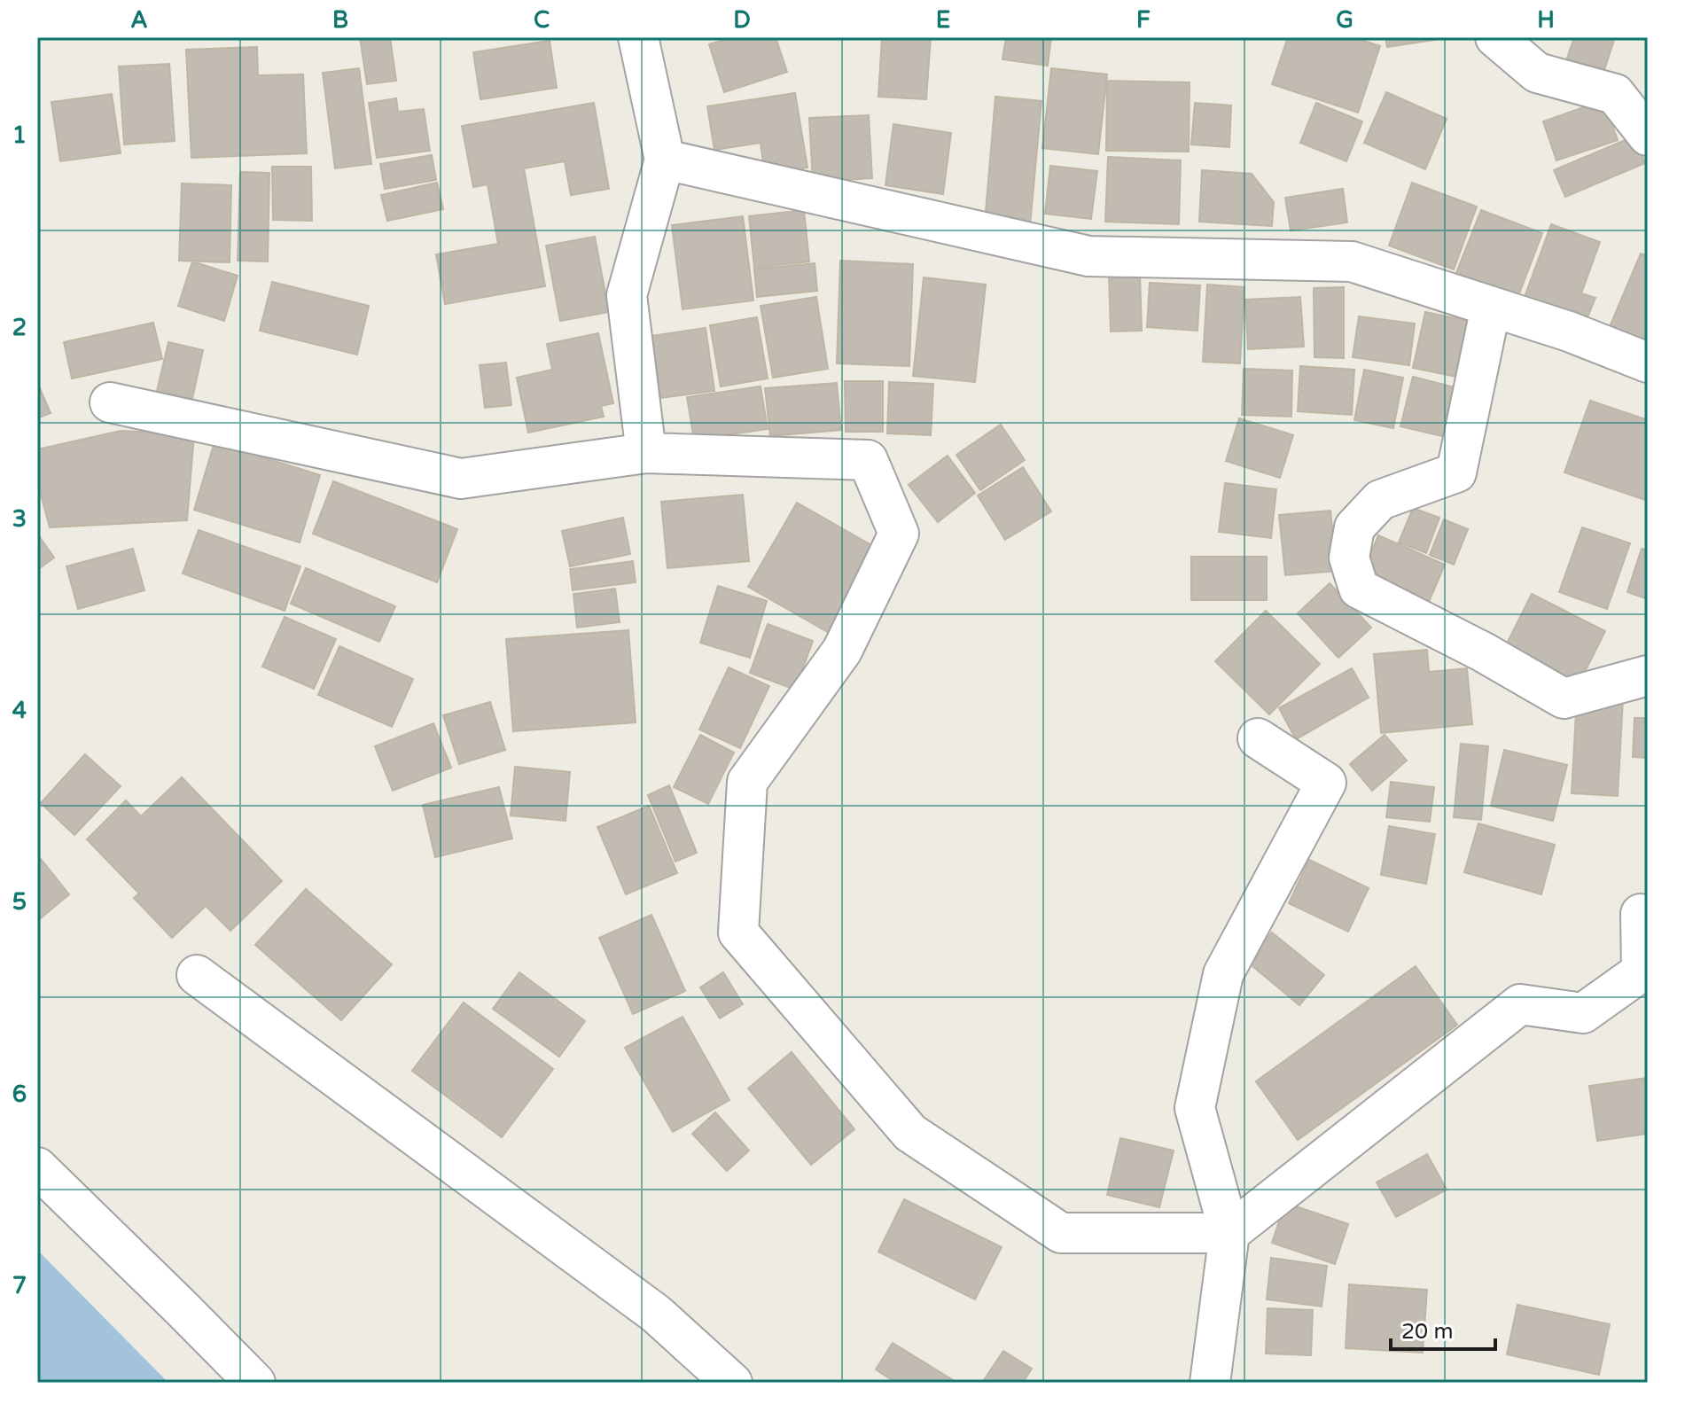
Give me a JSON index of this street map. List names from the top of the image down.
{
  "scale_bar": "20 m",
  "grid": {
    "columns": [
      "A",
      "B",
      "C",
      "D",
      "E",
      "F",
      "G",
      "H"
    ],
    "rows": [
      "1",
      "2",
      "3",
      "4",
      "5",
      "6",
      "7"
    ]
  }
}
